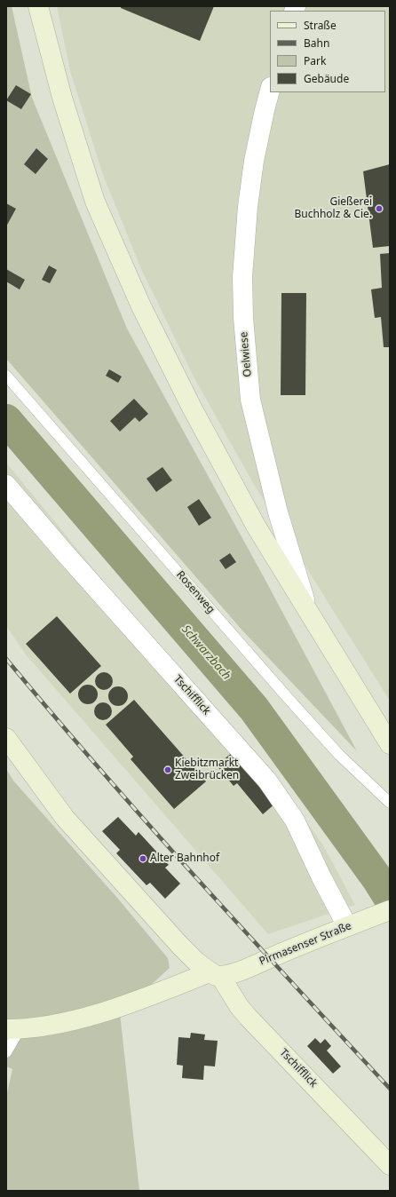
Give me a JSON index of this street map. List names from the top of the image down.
{
  "streets": {
    "street": ["Oelwiese", "Tschifflick", "Pirmasenser Straße"],
    "lane": ["Rosenweg"]
  },
  "crossings": [
    ["Tschifflick", "Pirmasenser Straße"]
  ],
  "water": ["Schwarzbach"],
  "places": ["Gießerei Buchholz & Cie.", "Kiebitzmarkt Zweibrücken", "Alter Bahnhof"],
  "legend": [
    "Straße",
    "Bahn",
    "Park",
    "Gebäude"
  ]
}
